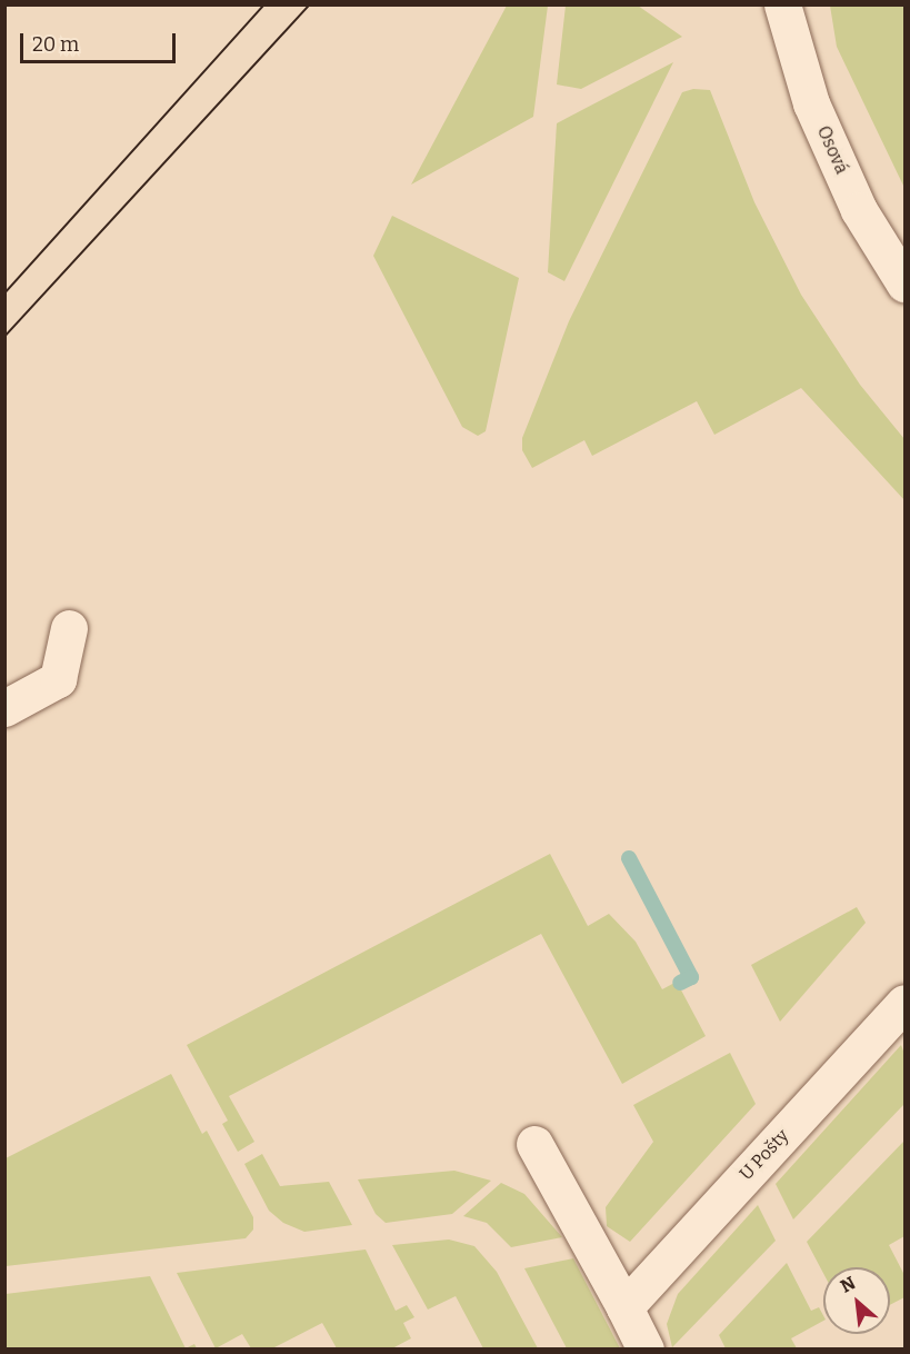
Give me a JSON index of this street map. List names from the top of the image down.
{
  "streets": {
    "street": ["Osová", "U Pošty"]
  },
  "scale_bar": "20 m",
  "north": "top left"
}
